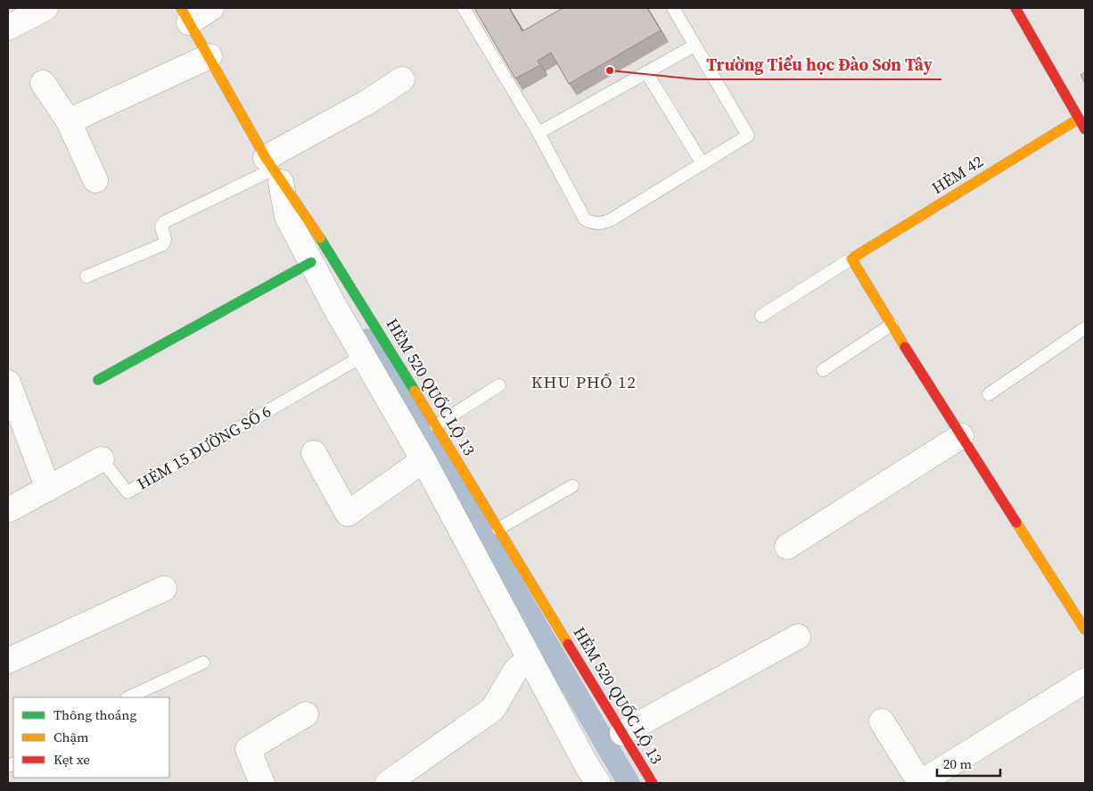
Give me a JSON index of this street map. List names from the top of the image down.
{
  "streets": {
    "street": ["HẺM 42", "HẺM 520 QUỐC LỘ 13", "HẺM 15 ĐƯỜNG SỐ 6"]
  },
  "districts": ["KHU PHỐ 12"],
  "places": ["Trường Tiểu học Đào Sơn Tây"],
  "legend": ["Thông thoáng", "Chậm", "Kẹt xe"],
  "scale_bar": "20 m"
}
